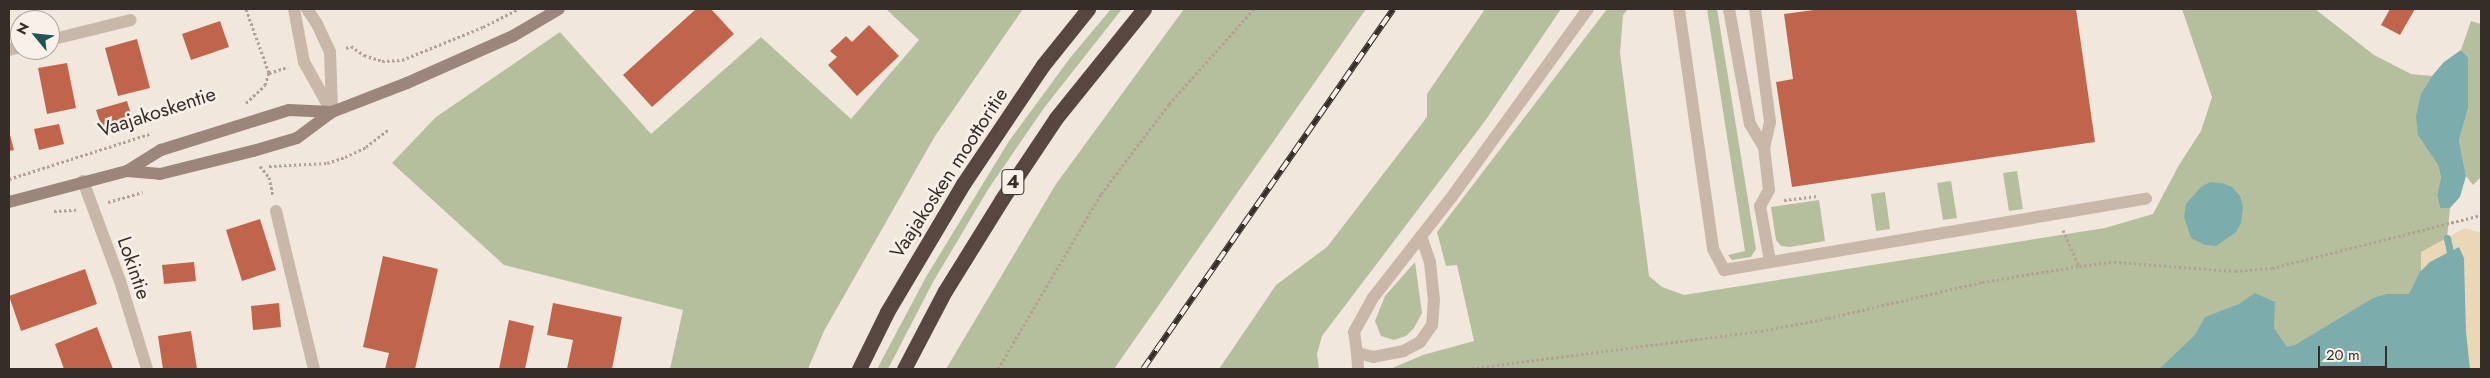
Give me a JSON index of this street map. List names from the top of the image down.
{
  "streets": {
    "highway": ["Vaajakosken moottoritie", "4"],
    "main road": ["Vaajakoskentie"],
    "street": ["Lokintie"]
  },
  "crossings": [
    ["Vaajakoskentie", "Lokintie"]
  ],
  "scale_bar": "20 m",
  "north": "top left"
}
